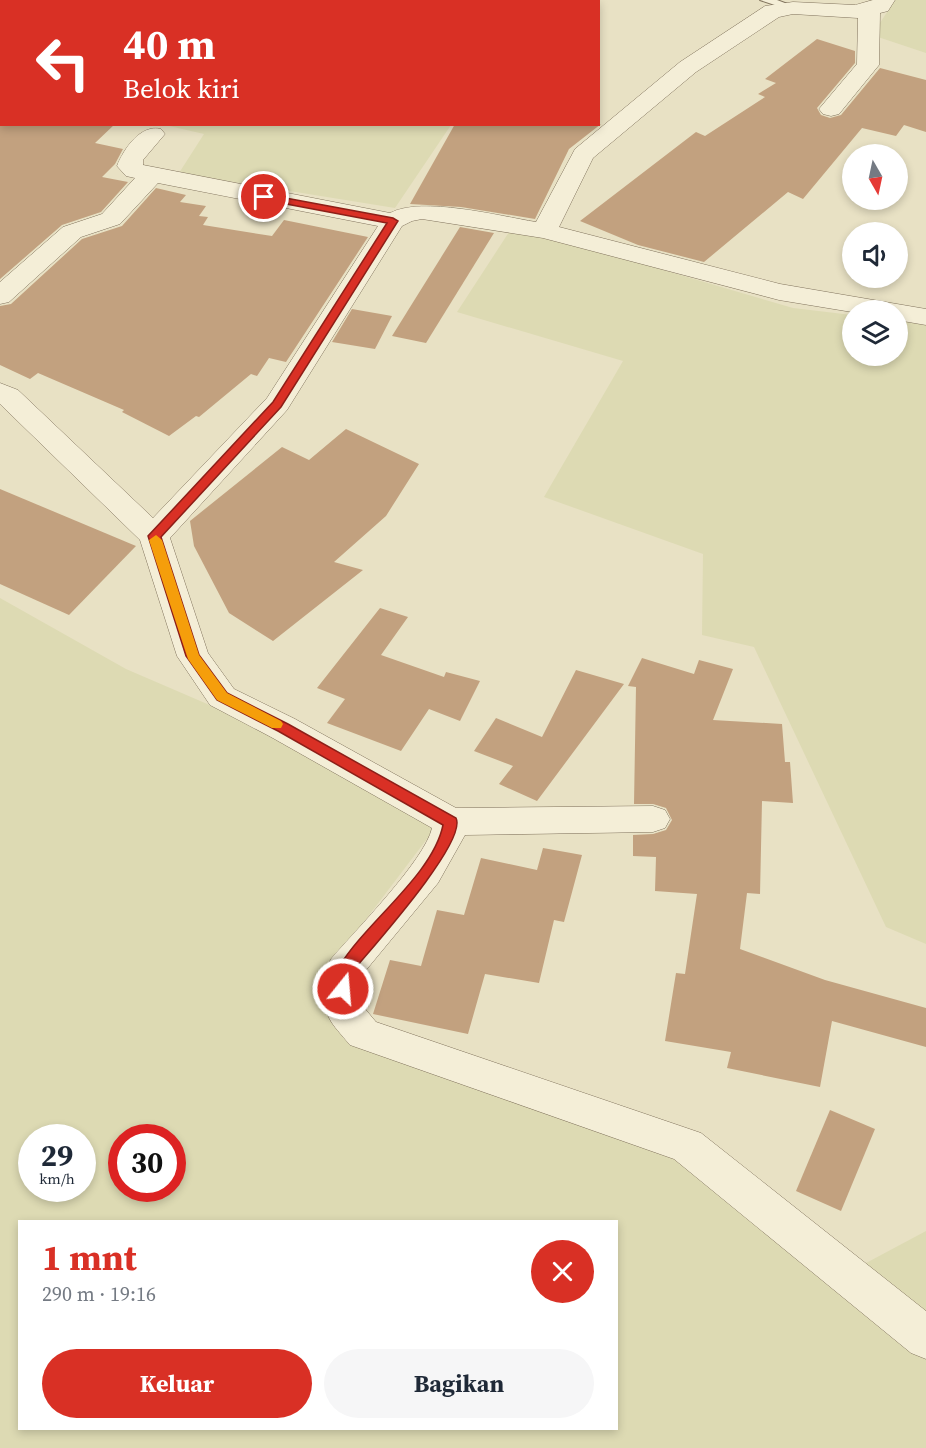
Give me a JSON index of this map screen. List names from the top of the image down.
{
  "north": "bottom",
  "page": {
    "turn": ["40 m", "Belok kiri"],
    "speed": "29 km/h",
    "limit": "30",
    "heading": ["1 mnt", "290 m · 19:16"],
    "buttons": ["Keluar", "Bagikan"]
  }
}
